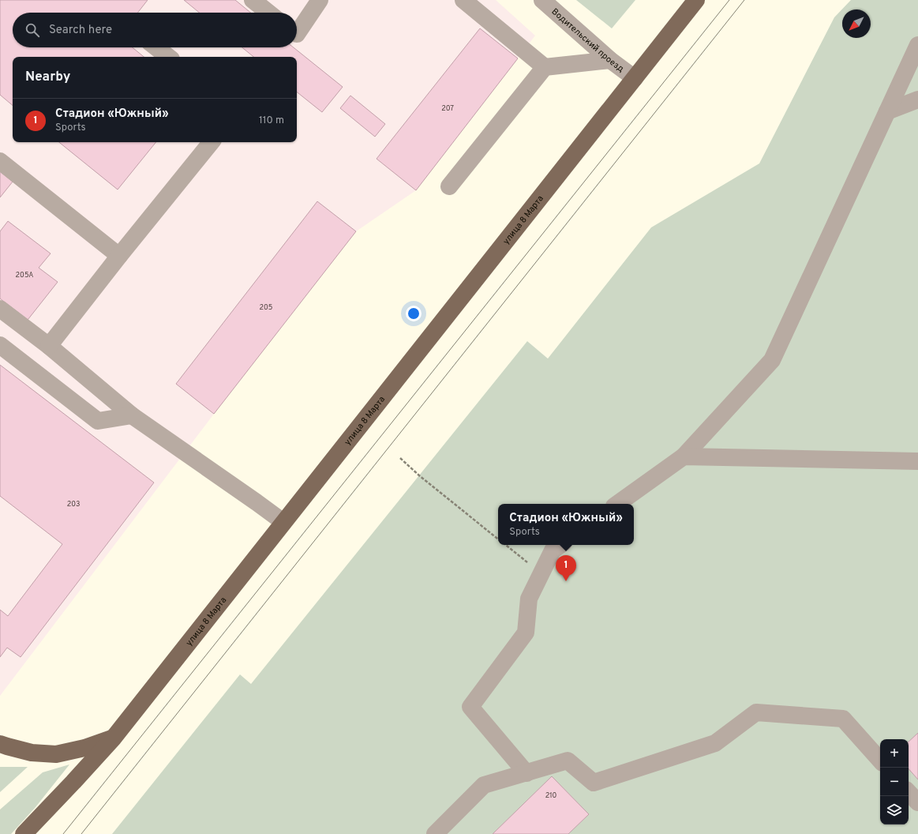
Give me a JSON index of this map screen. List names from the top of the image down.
{
  "streets": {
    "main road": ["улица 8 Марта"],
    "street": ["Водительский проезд"]
  },
  "crossings": [
    ["Водительский проезд", "улица 8 Марта"]
  ],
  "house_numbers": [
    "207",
    "205А",
    "205",
    "203",
    "210"
  ],
  "north": "bottom left",
  "page": {
    "search": "Search here",
    "heading": "Nearby",
    "list": [
      {
        "mark": "1",
        "name": "Стадион «Южный»",
        "note": "Sports",
        "value": "110 m"
      }
    ],
    "popup": ["Стадион «Южный»", "Sports"],
    "pins": "1",
    "map_buttons": ["+", "−"]
  }
}
